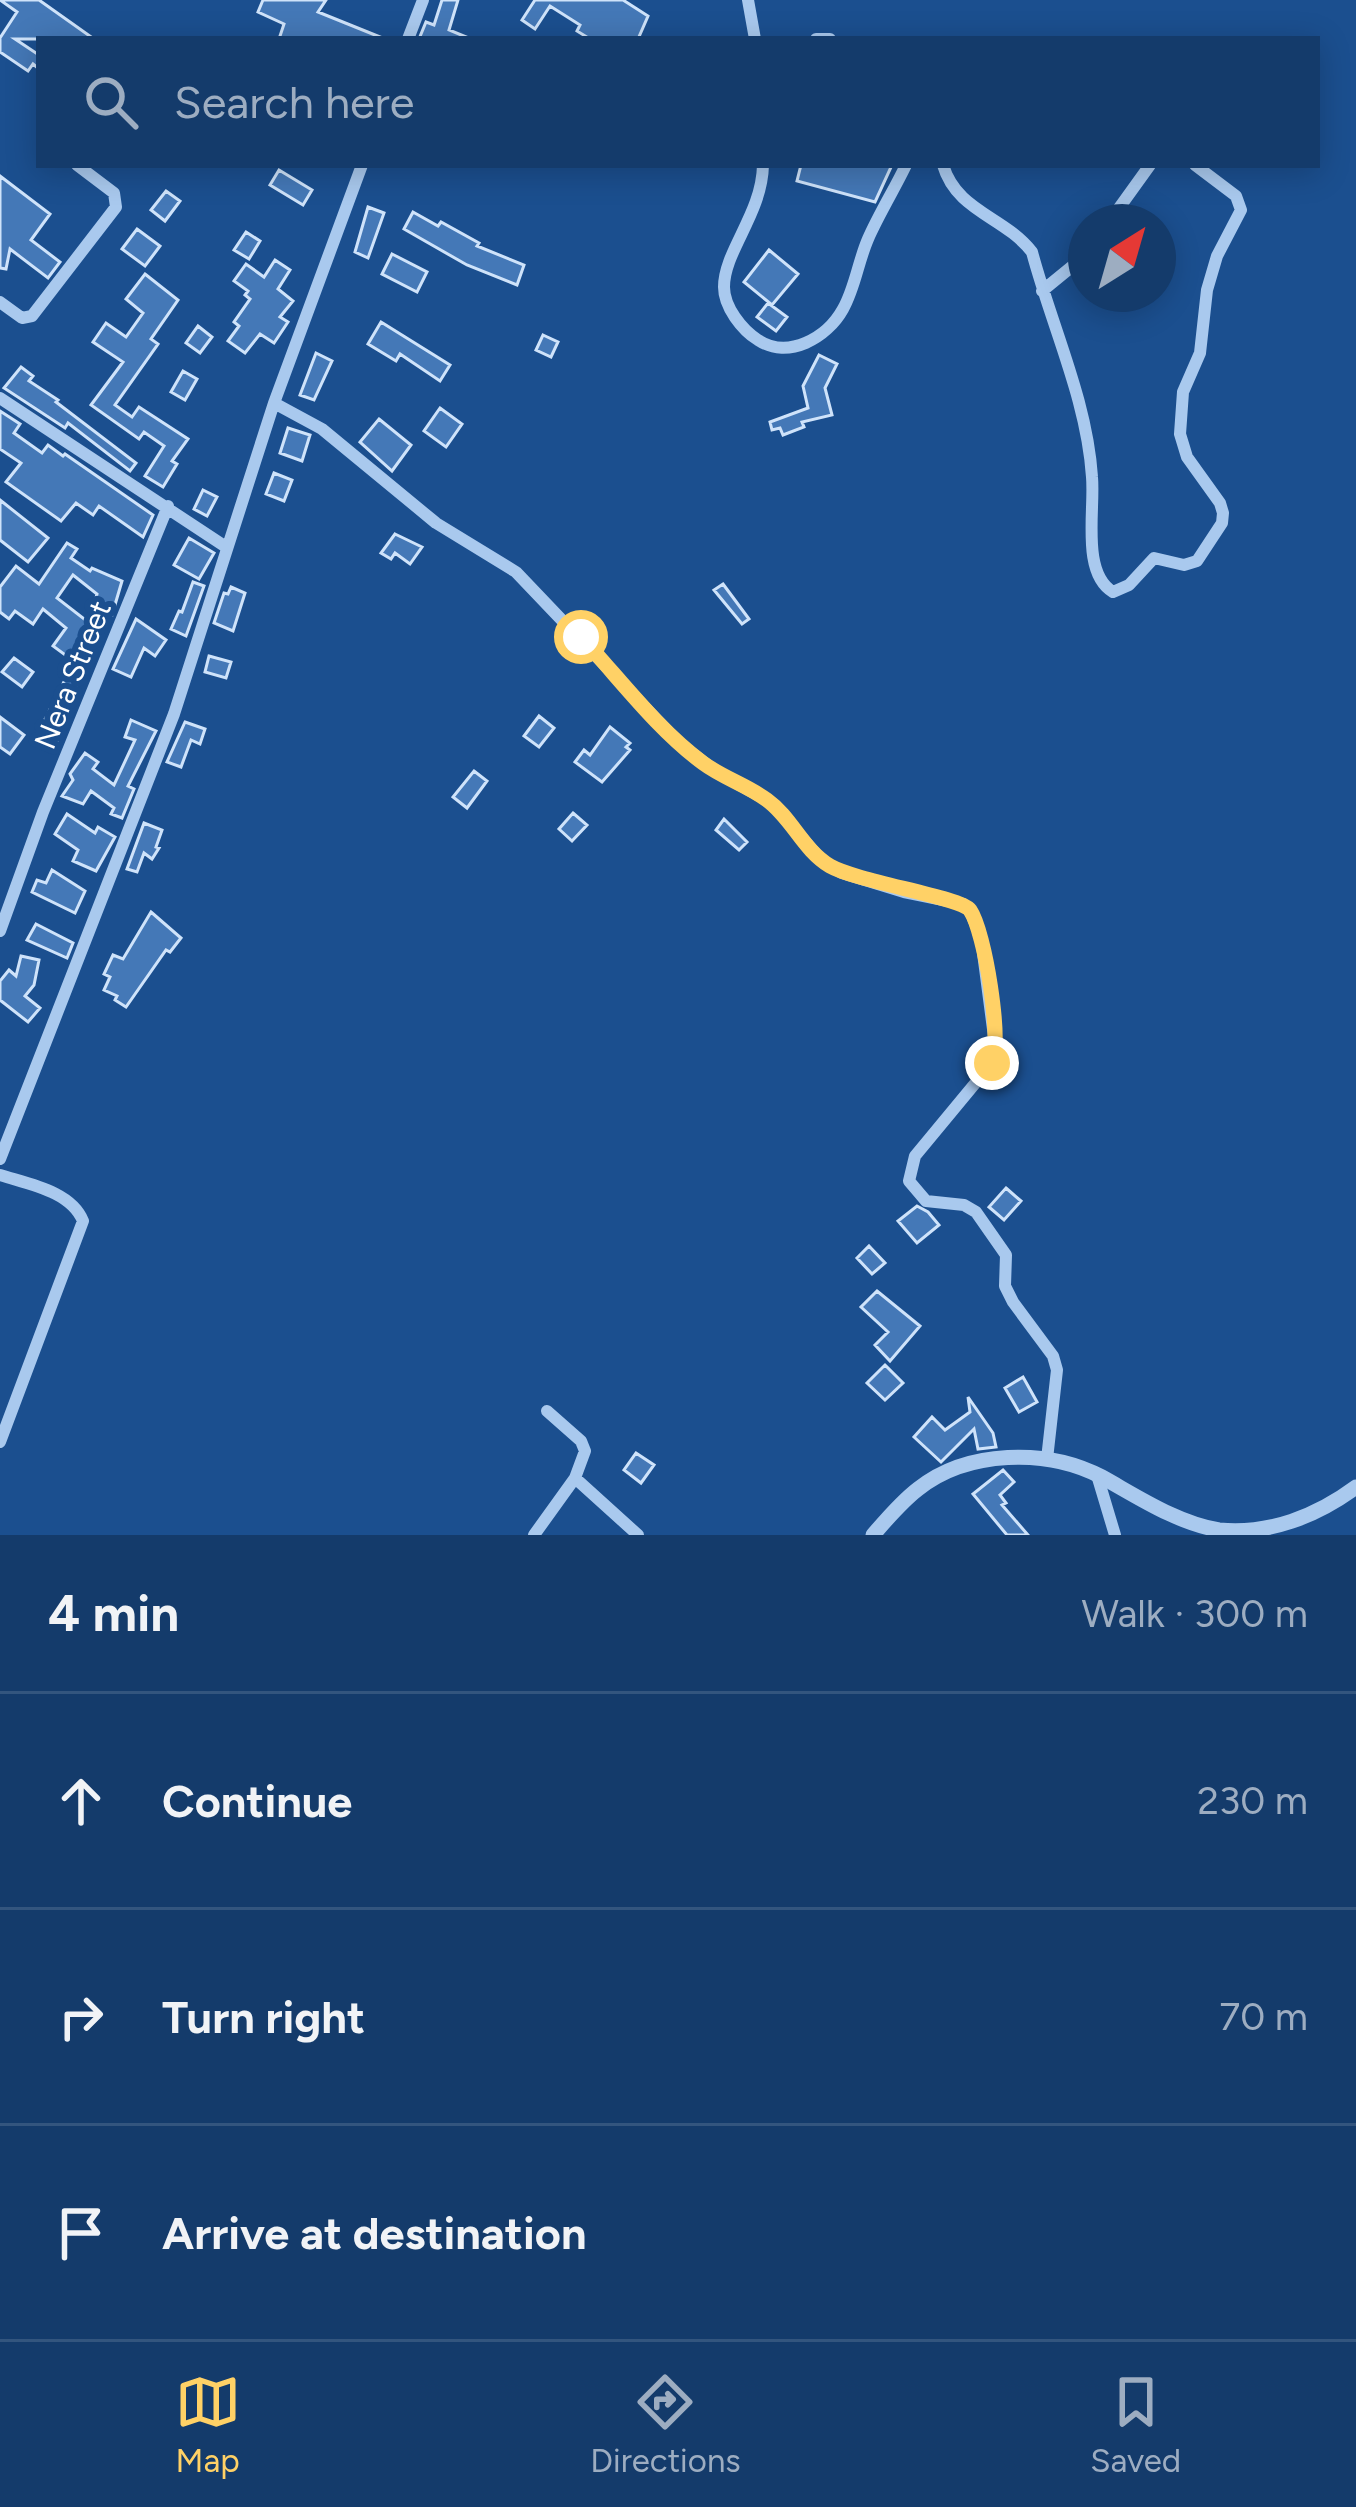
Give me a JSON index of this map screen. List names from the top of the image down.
{
  "streets": {
    "street": ["Nera Street"]
  },
  "north": "top right",
  "page": {
    "search": "Search here",
    "heading": ["4 min", "Walk · 300 m"],
    "list": [
      ["Continue", "230 m"],
      ["Turn right", "70 m"],
      "Arrive at destination"
    ],
    "nav": ["Map", "Directions", "Saved"]
  }
}
